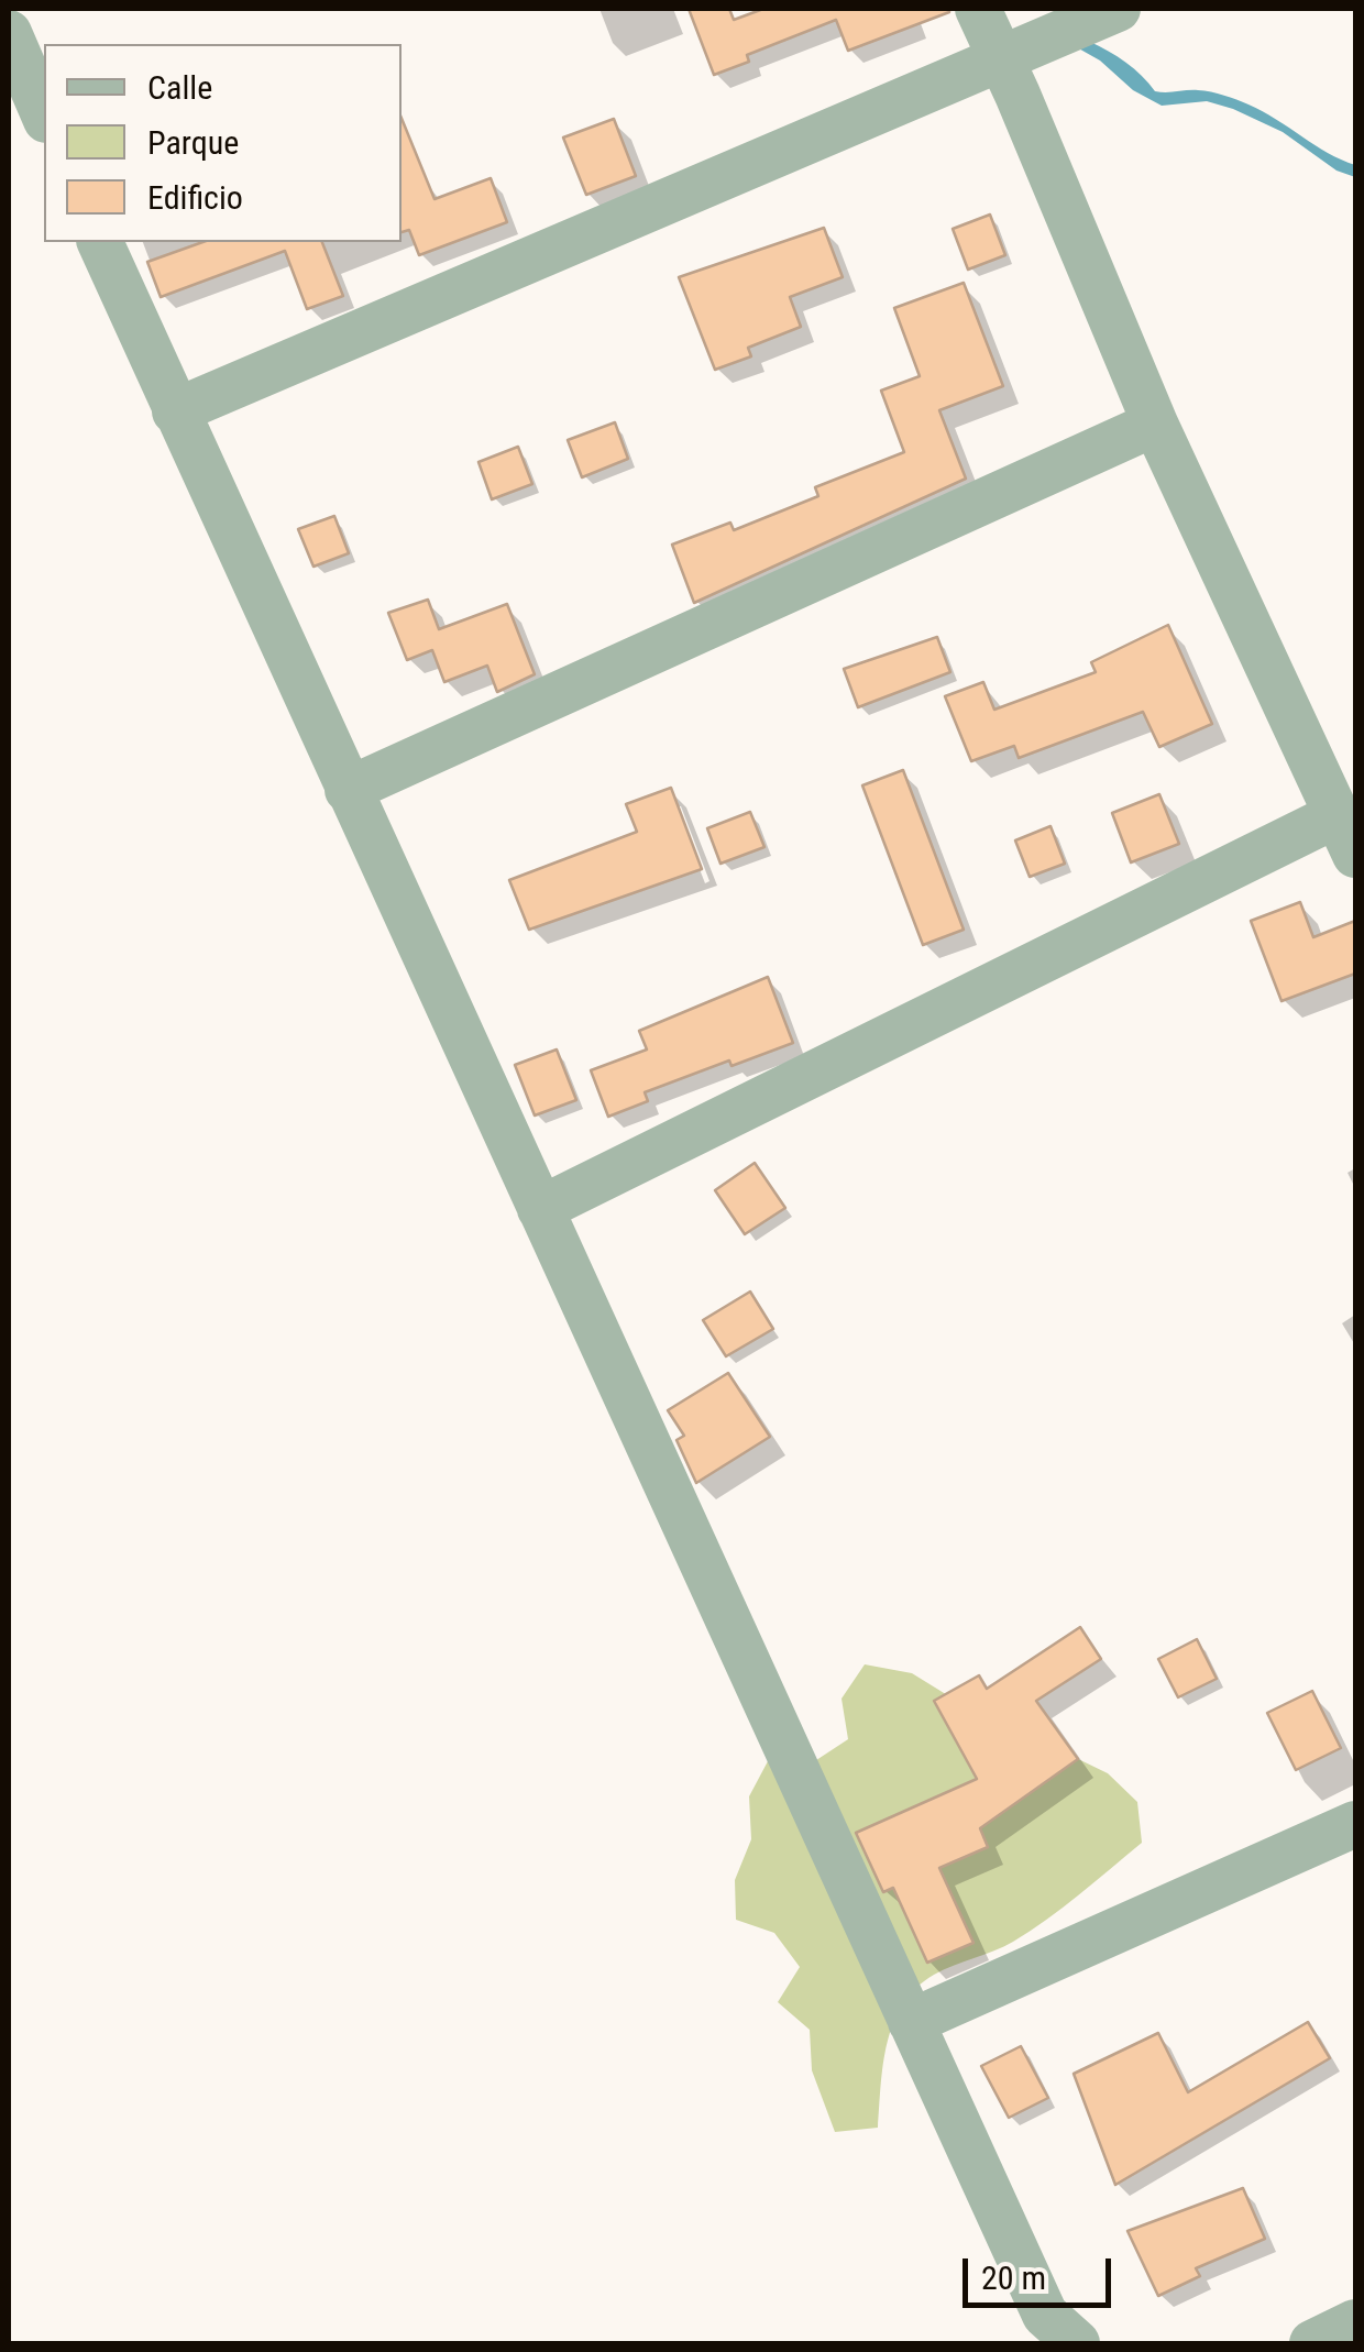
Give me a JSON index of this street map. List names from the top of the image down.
{
  "legend": ["Calle", "Parque", "Edificio"],
  "scale_bar": "20 m"
}
